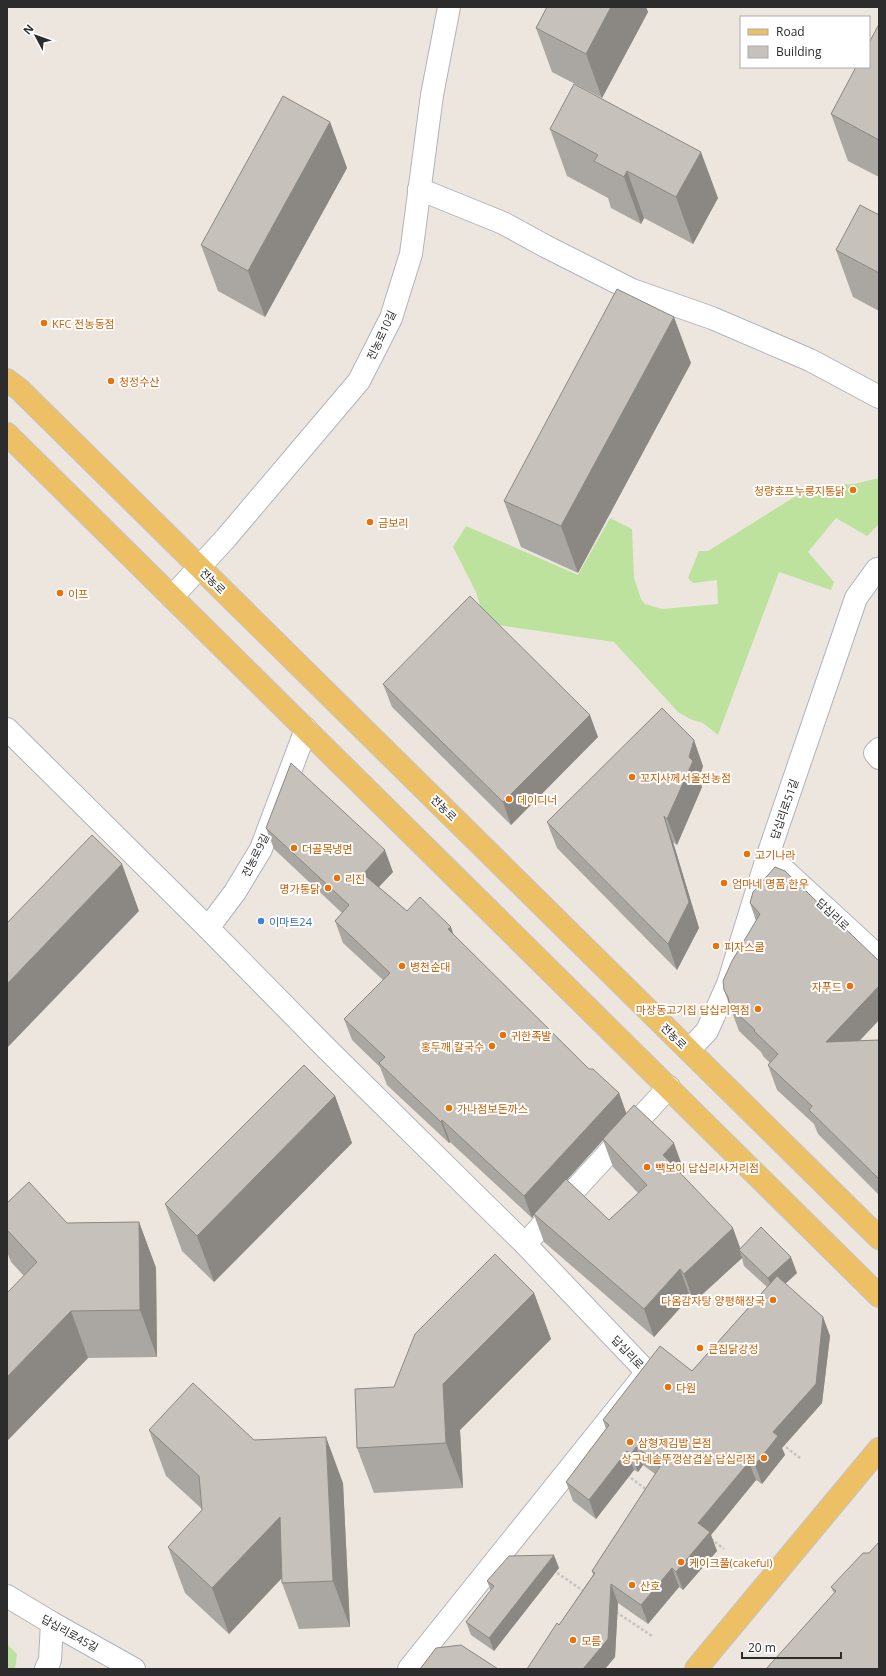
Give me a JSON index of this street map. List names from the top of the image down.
{
  "streets": {
    "main road": ["전농로"],
    "street": [
      "전농로10길",
      "답십리로51길",
      "전농로9길",
      "답십리로",
      "답십리로45길"
    ]
  },
  "crossings": [
    ["전농로10길", "전농로"],
    ["전농로", "답십리로51길"],
    ["답십리로51길", "답십리로"]
  ],
  "places": [
    "KFC 전농동점",
    "청정수산",
    "청량호프누룽지통닭",
    "금보리",
    "이프",
    "꼬지사께서울전농점",
    "데이디너",
    "더골목냉면",
    "고기나라",
    "리진",
    "엄마네 명품 한우",
    "명가통닭",
    "이마트24",
    "피자스쿨",
    "병천순대",
    "자푸드",
    "마장동고기집 답십리역점",
    "귀한족발",
    "홍두깨 칼국수",
    "가나점보돈까스",
    "빽보이 답십리사거리점",
    "다옴감자탕 양평해장국",
    "큰집닭강정",
    "다원",
    "삼형제김밥 본점",
    "상구네솥뚜껑삼겹살 답십리점",
    "케이크풀(cakeful)",
    "산호",
    "모름"
  ],
  "legend": ["Road", "Building"],
  "scale_bar": "20 m",
  "north": "top left"
}
